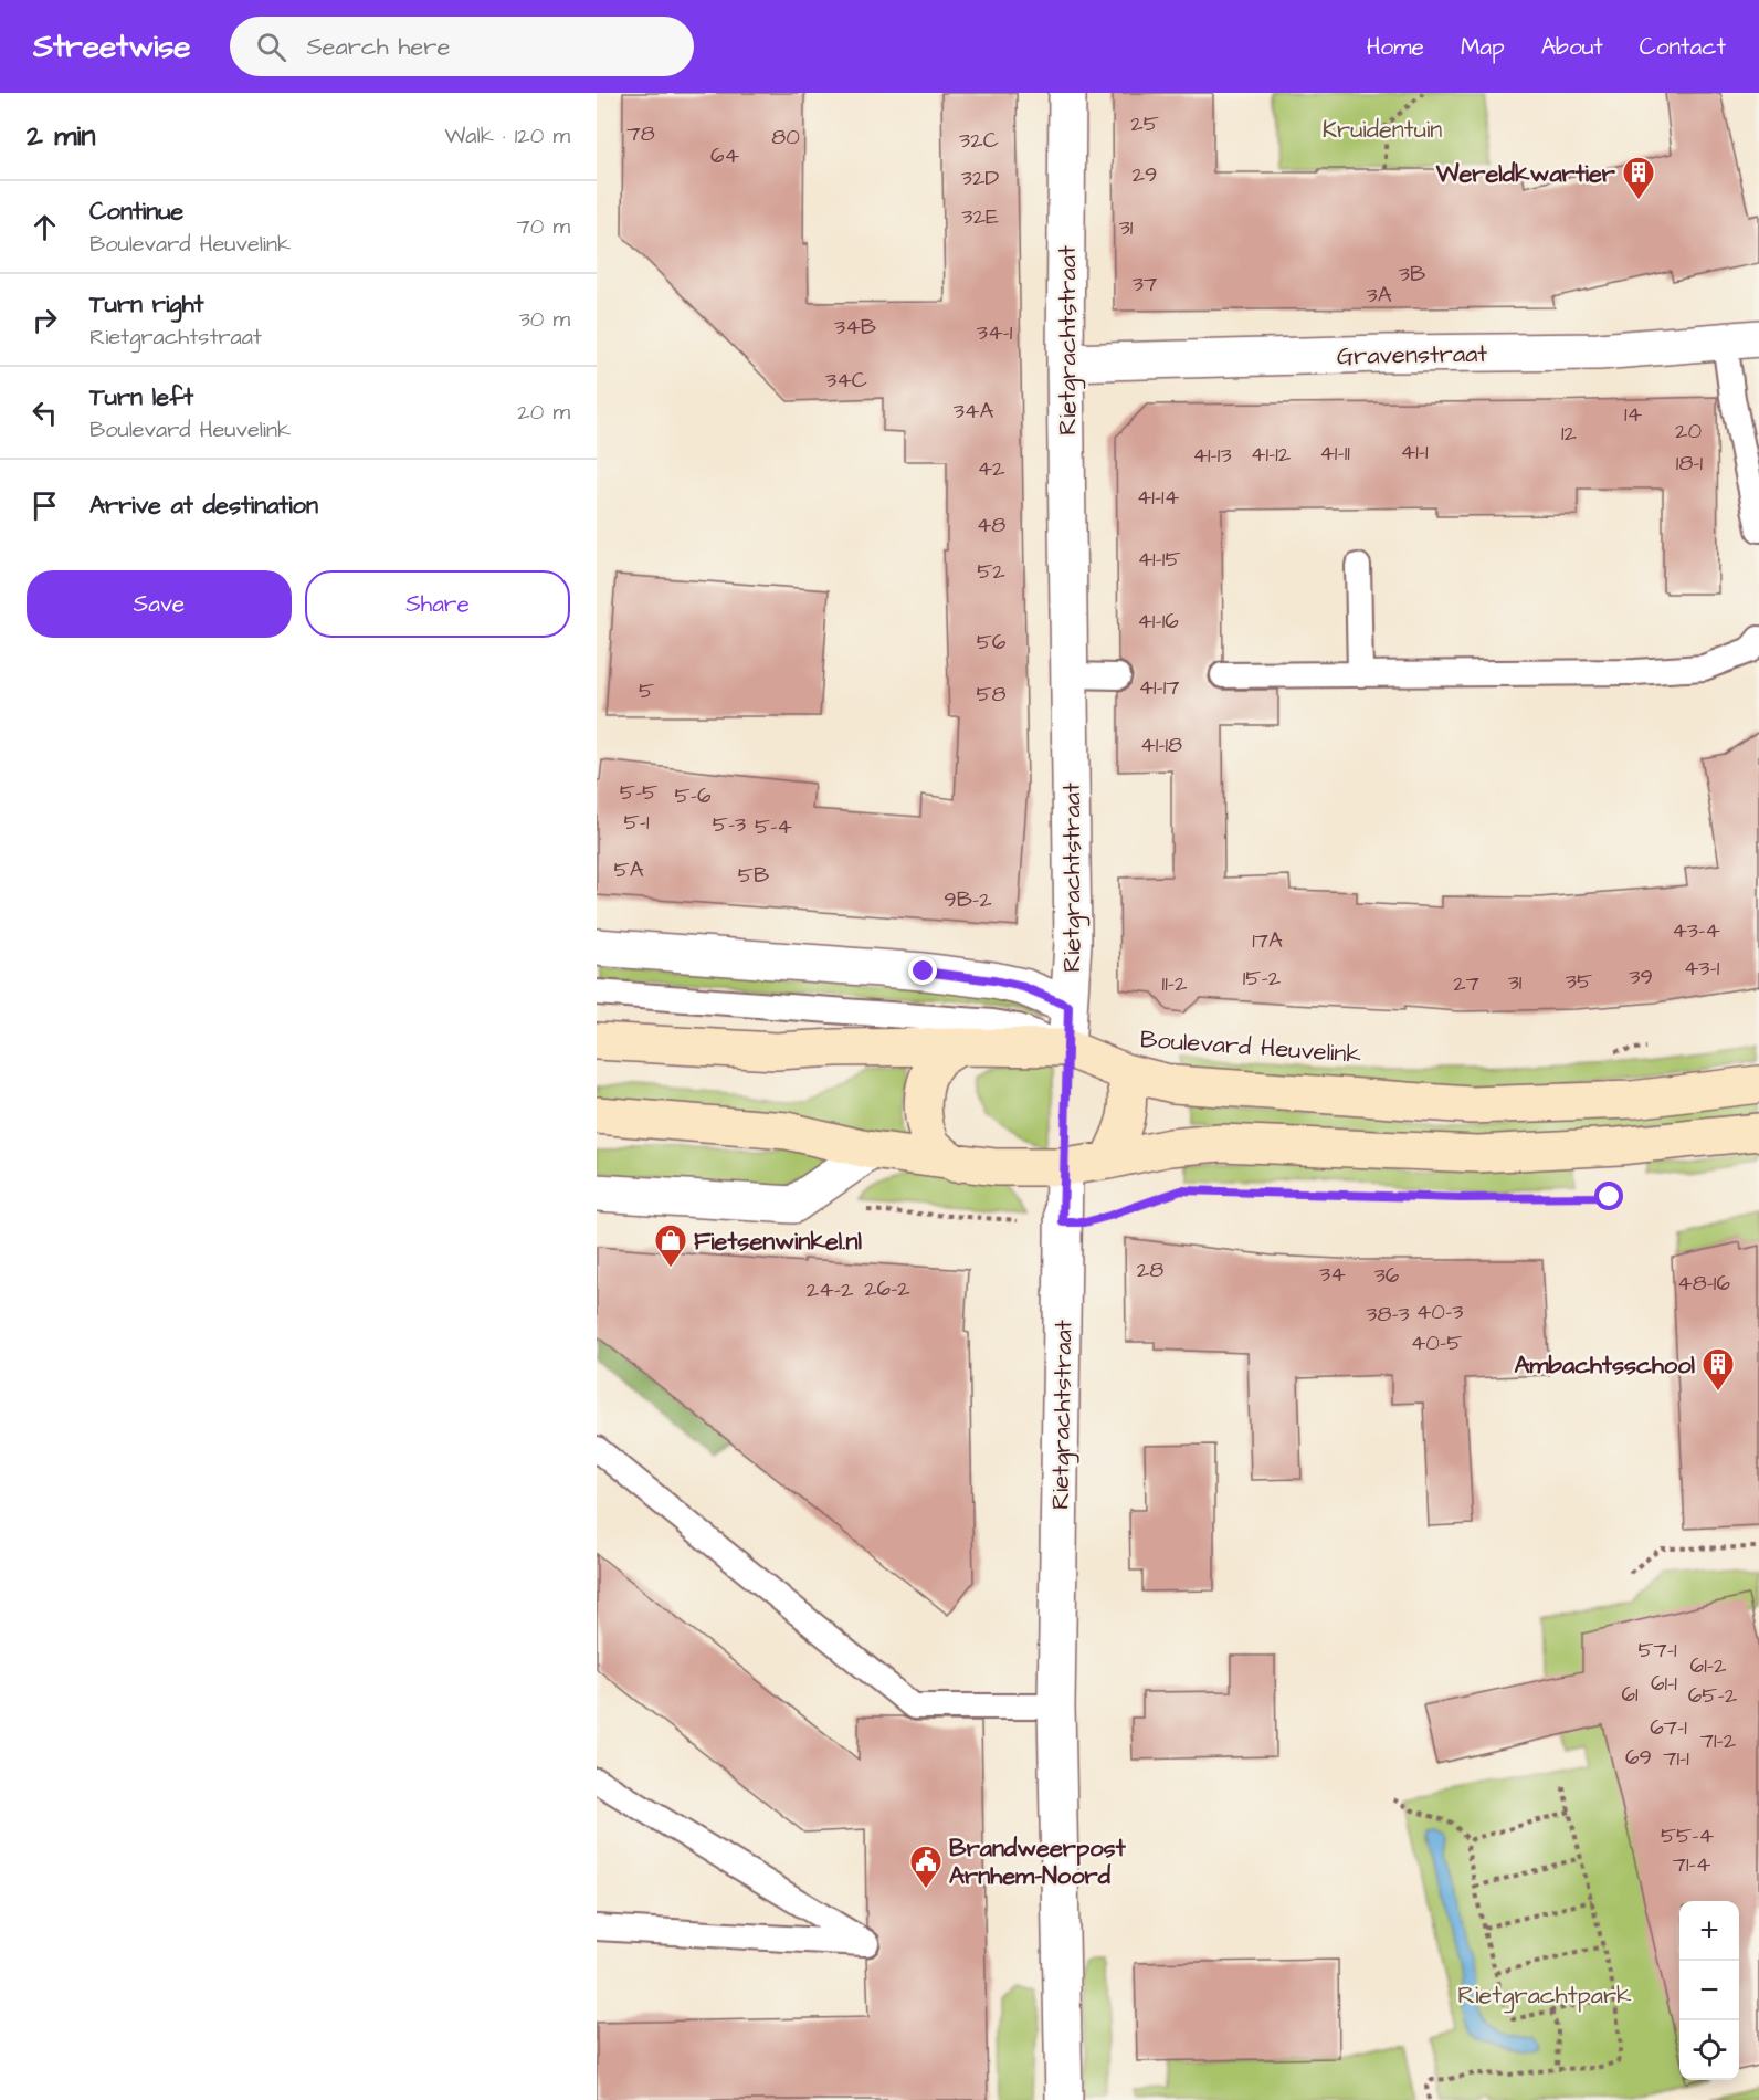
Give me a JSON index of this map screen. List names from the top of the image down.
{
  "streets": {
    "main road": ["Boulevard Heuvelink"],
    "street": ["Rietgrachtstraat", "Gravenstraat"]
  },
  "crossings": [
    ["Rietgrachtstraat", "Gravenstraat"],
    ["Rietgrachtstraat", "Boulevard Heuvelink"]
  ],
  "parks": ["Kruidentuin", "Rietgrachtpark"],
  "places": {
    "building": ["Wereldkwartier", "Ambachtsschool"],
    "shop": ["Fietsenwinkel.nl"],
    "public building": ["Brandweerpost Arnhem-Noord"]
  },
  "house_numbers": [
    "25",
    "78",
    "80",
    "32C",
    "64",
    "29",
    "32D",
    "32E",
    "31",
    "3B",
    "37",
    "3A",
    "34B",
    "34-1",
    "34C",
    "34A",
    "14",
    "20",
    "12",
    "41-1",
    "41-11",
    "41-12",
    "41-13",
    "18-1",
    "42",
    "41-14",
    "48",
    "41-15",
    "52",
    "41-16",
    "56",
    "41-17",
    "5",
    "58",
    "41-18",
    "5-5",
    "5-6",
    "5-1",
    "5-3",
    "5-4",
    "5A",
    "5B",
    "9B-2",
    "43-4",
    "17A",
    "43-1",
    "39",
    "15-2",
    "35",
    "31",
    "11-2",
    "27",
    "28",
    "34",
    "36",
    "48-16",
    "26-2",
    "24-2",
    "40-3",
    "38-3",
    "40-5",
    "57-1",
    "61-2",
    "61-1",
    "61",
    "65-2",
    "67-1",
    "71-2",
    "69",
    "71-1",
    "55-4",
    "71-4"
  ],
  "page": {
    "header": "Streetwise",
    "search": "Search here",
    "nav": [
      "Home",
      "Map",
      "About",
      "Contact"
    ],
    "heading": ["2 min", "Walk · 120 m"],
    "list": [
      ["Continue", "Boulevard Heuvelink", "70 m"],
      ["Turn right", "Rietgrachtstraat", "30 m"],
      ["Turn left", "Boulevard Heuvelink", "20 m"],
      "Arrive at destination"
    ],
    "buttons": ["Save", "Share"],
    "map_buttons": ["+", "−"]
  }
}
